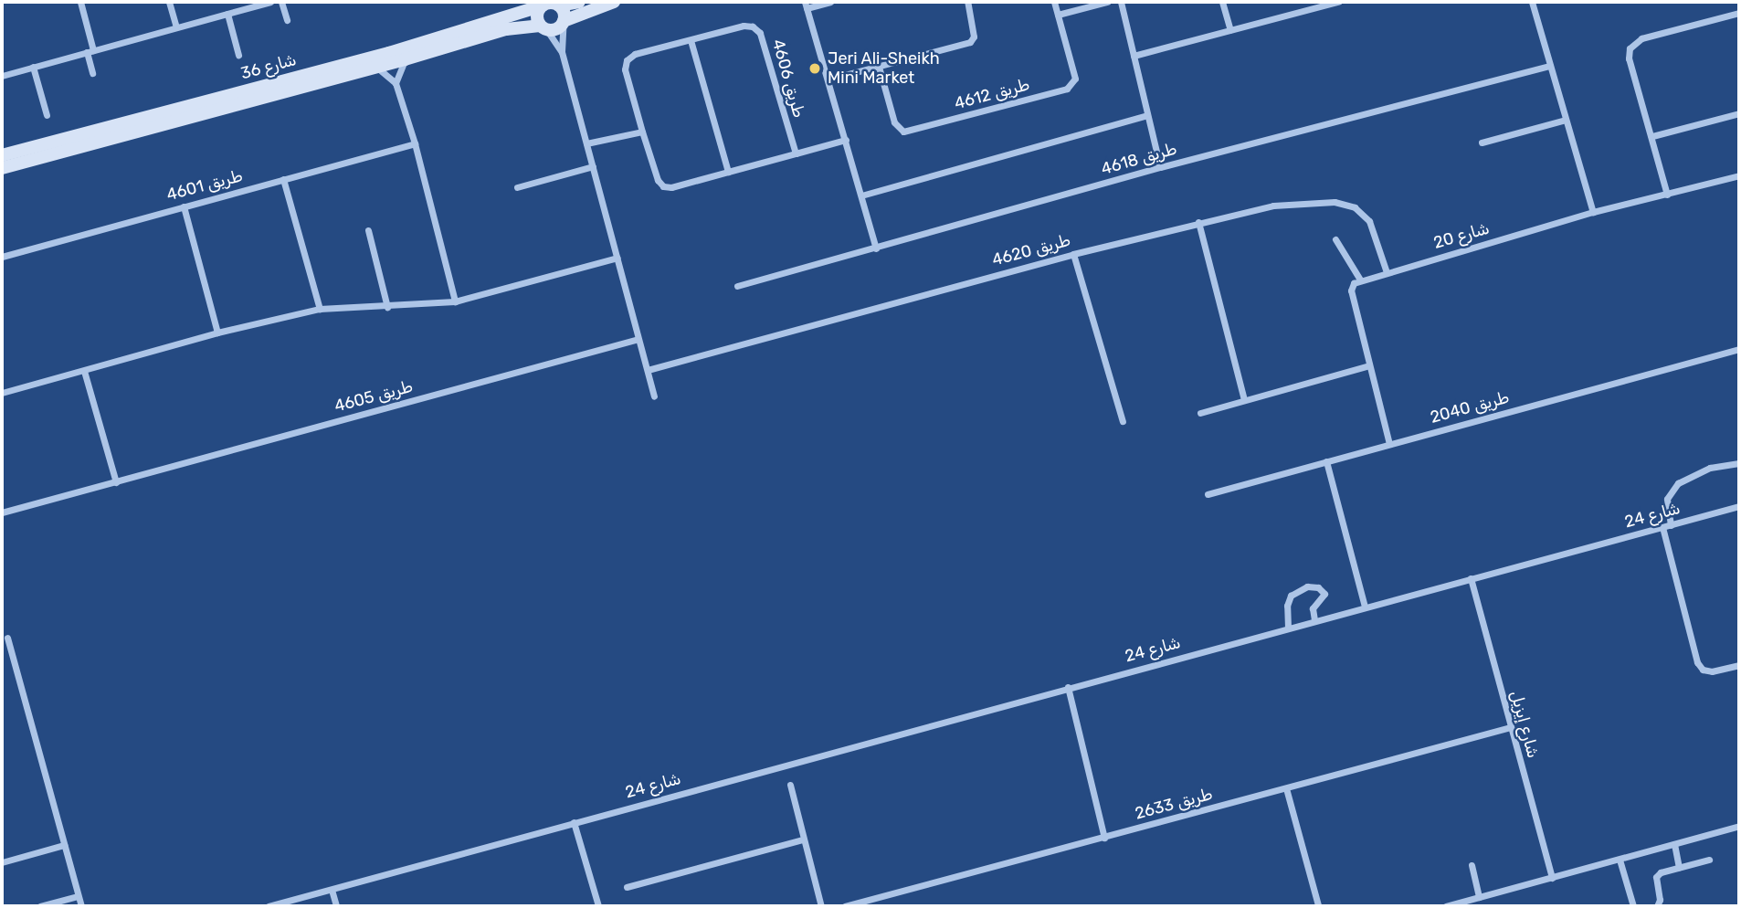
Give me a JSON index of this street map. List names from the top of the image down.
{
  "streets": {
    "street": [
      "شارع 36",
      "طريق 4606",
      "طريق 4612",
      "طريق 4618",
      "طريق 4601",
      "شارع 20",
      "طريق 4620",
      "طريق 4605",
      "طريق 2040",
      "شارع 24",
      "شارع إيزيل",
      "طريق 2633"
    ]
  },
  "crossings": [
    ["شارع 20", "طريق 4620"],
    ["شارع 24", "شارع إيزيل"],
    ["شارع إيزيل", "طريق 2633"]
  ],
  "places": ["Jeri Ali-Sheikh Mini Market"]
}
